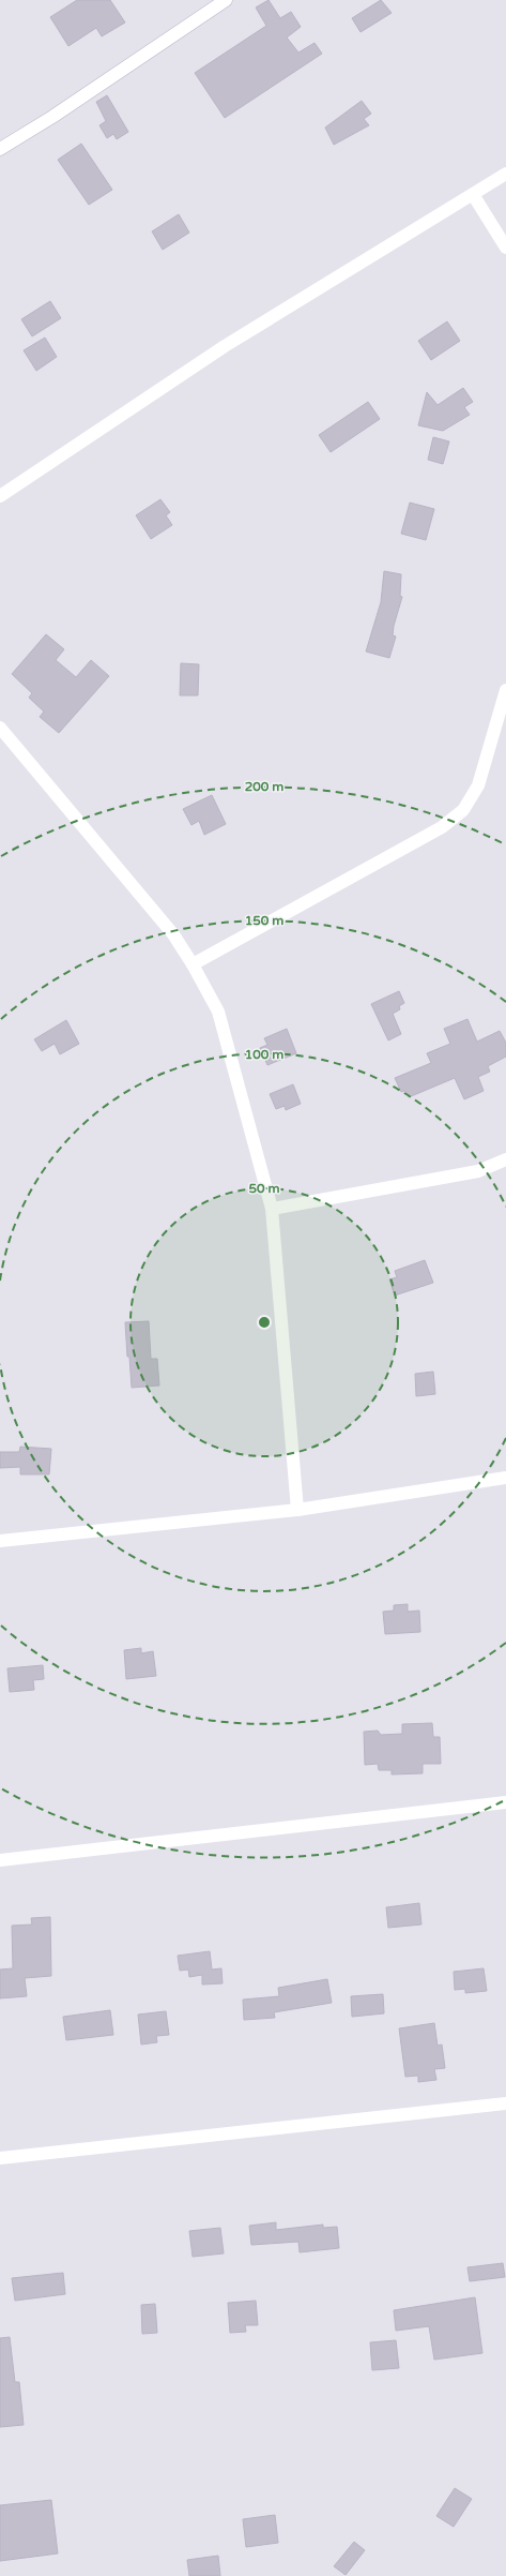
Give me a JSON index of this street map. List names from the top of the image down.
{
  "rings": [
    "200 m",
    "150 m",
    "100 m",
    "50 m"
  ]
}
